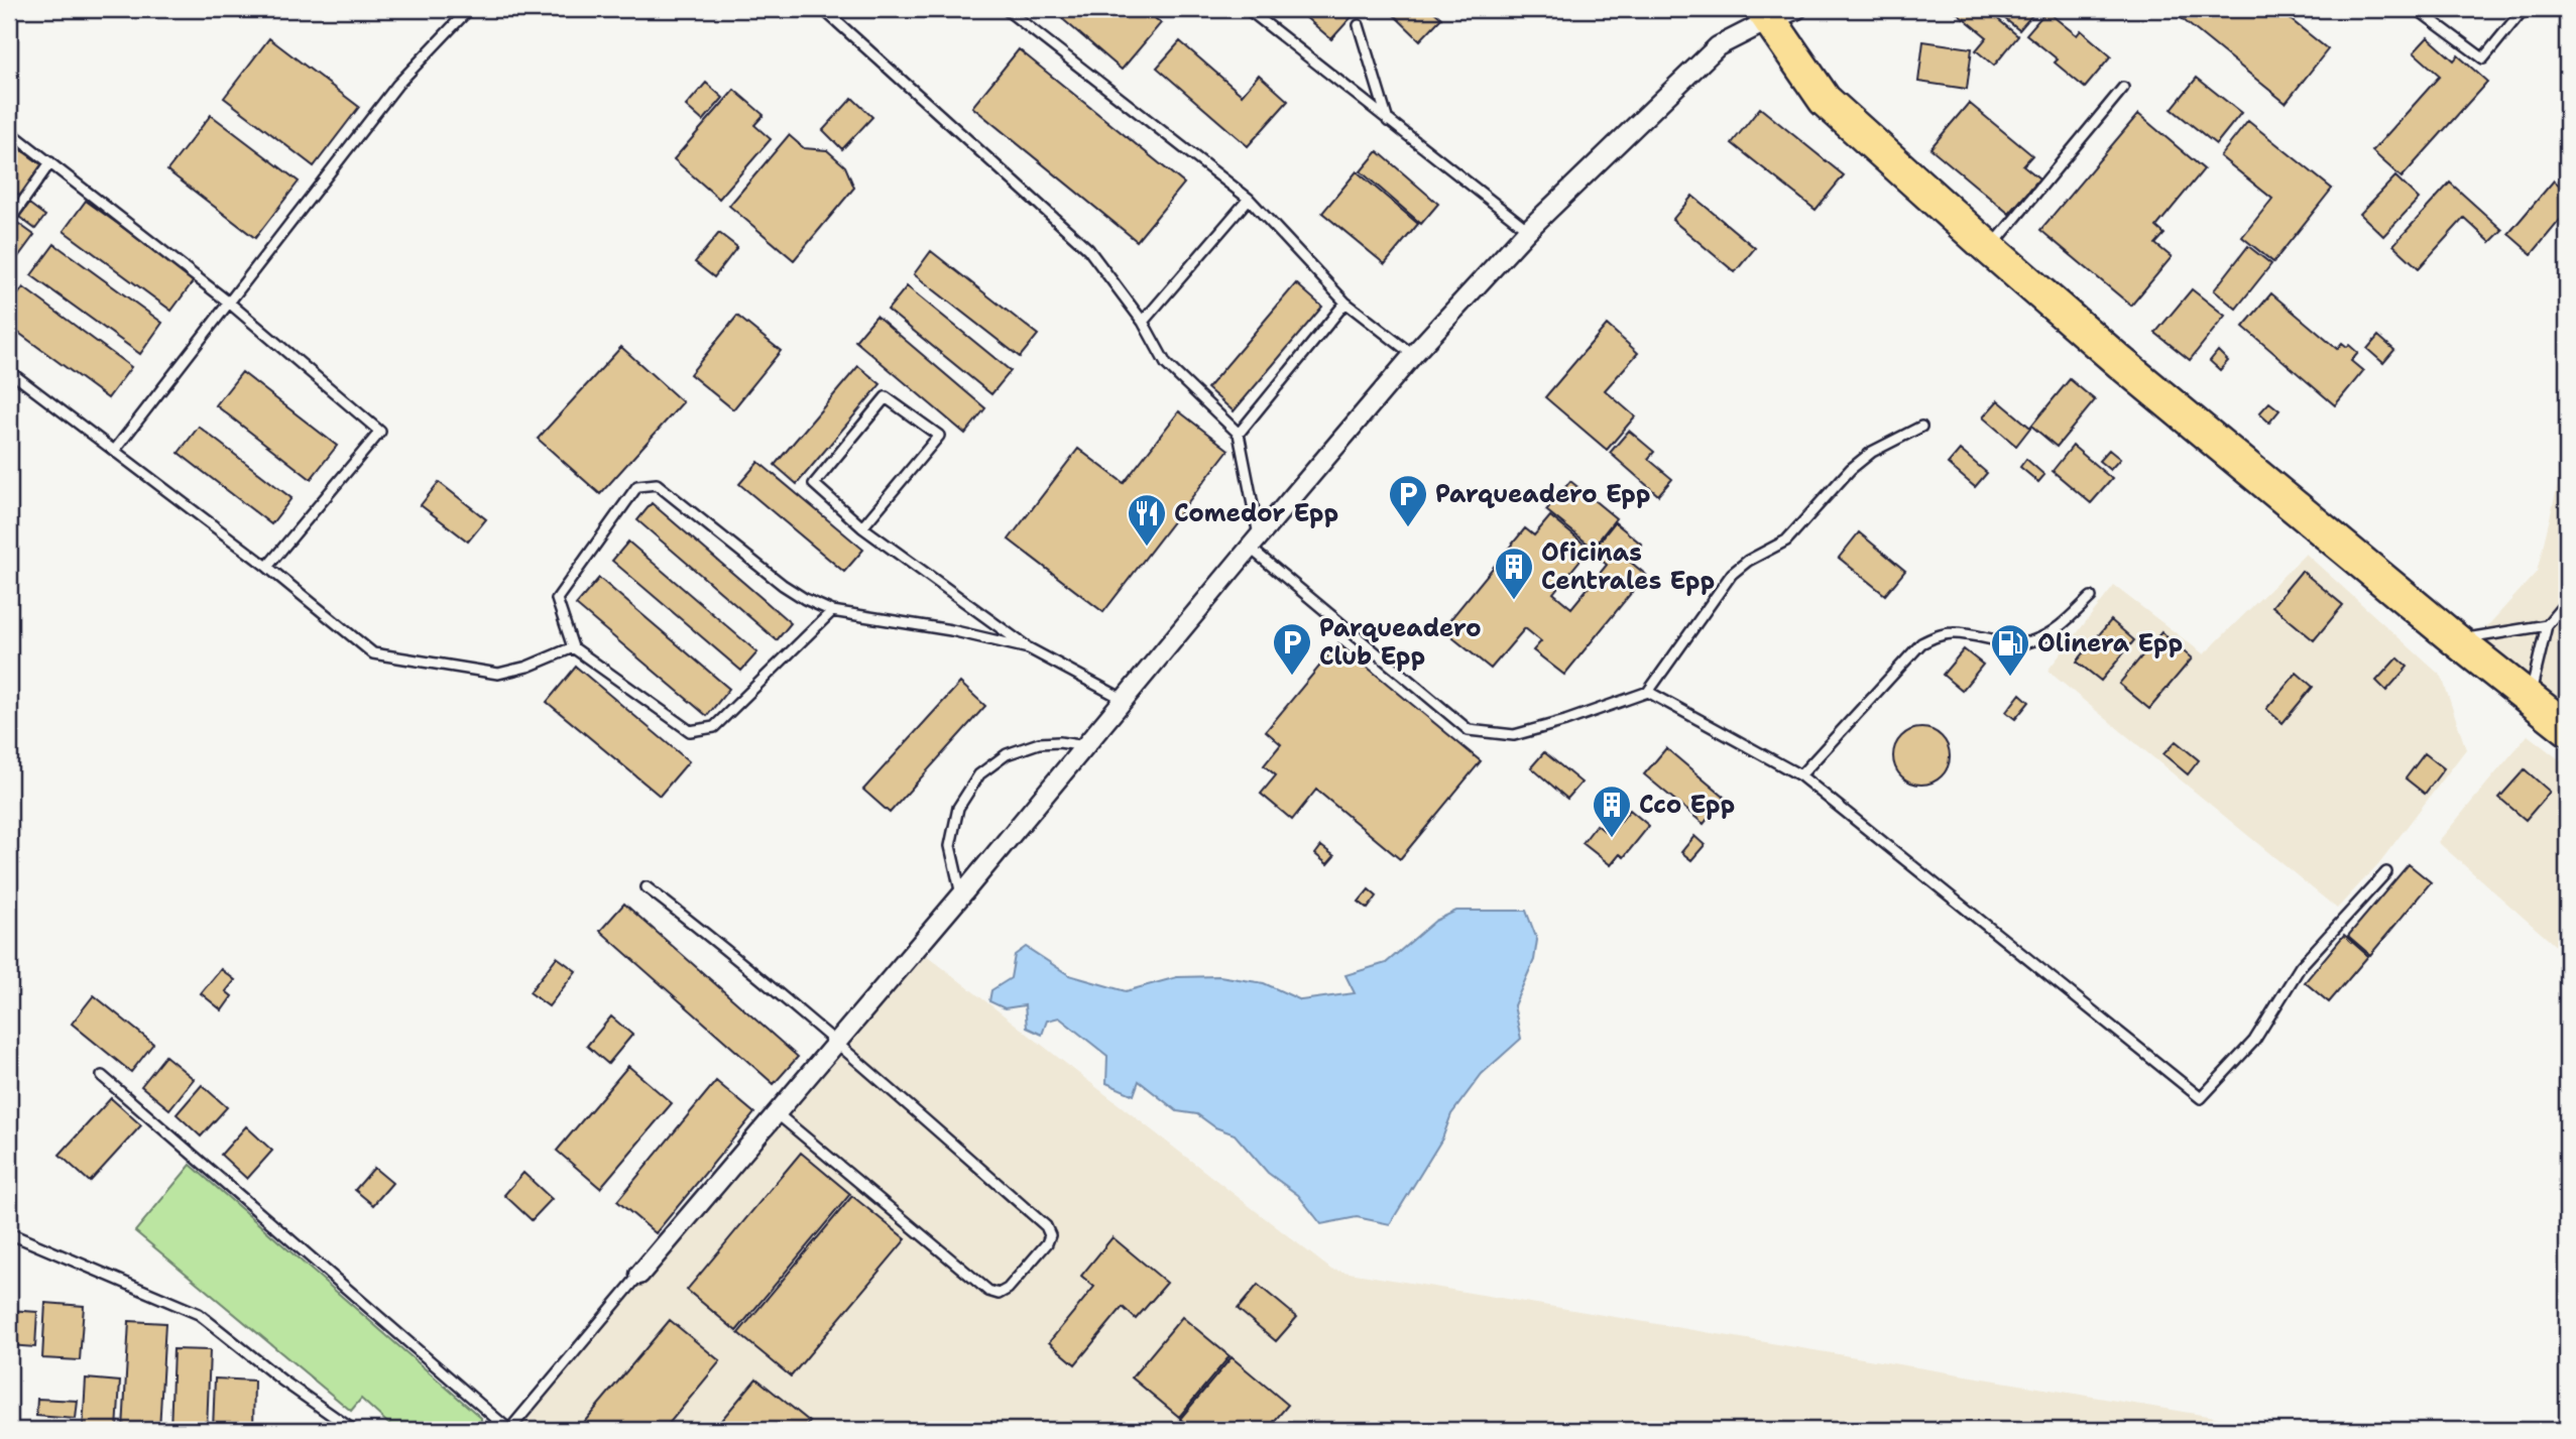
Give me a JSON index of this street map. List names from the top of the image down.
{
  "places": {
    "parking": ["Parqueadero Epp", "Parqueadero Club Epp"],
    "restaurant": ["Comedor Epp"],
    "building": ["Oficinas Centrales Epp", "Cco Epp"],
    "fuel station": ["Olinera Epp"]
  }
}
